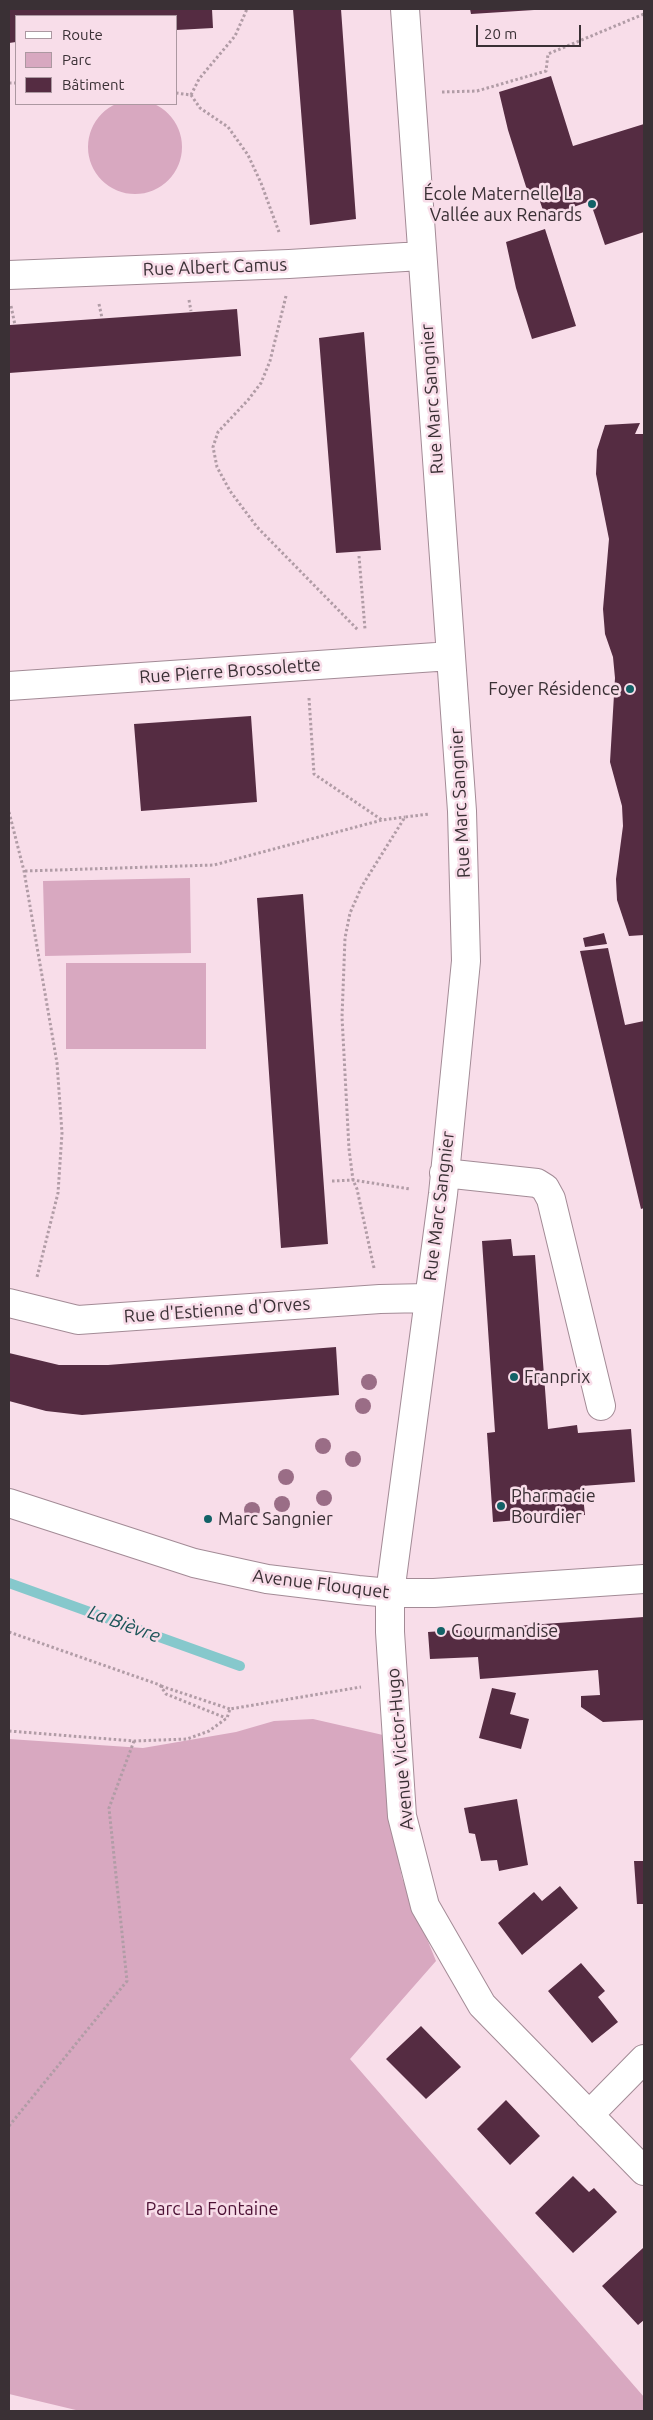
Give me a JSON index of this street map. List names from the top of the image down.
{
  "streets": {
    "street": [
      "Rue Albert Camus",
      "Rue Marc Sangnier",
      "Rue Pierre Brossolette",
      "Rue d'Estienne d'Orves",
      "Avenue Flouquet",
      "Avenue Victor-Hugo"
    ]
  },
  "crossings": [
    ["Rue Albert Camus", "Rue Marc Sangnier"],
    ["Rue Marc Sangnier", "Rue Pierre Brossolette"],
    ["Rue Marc Sangnier", "Rue d'Estienne d'Orves"],
    ["Rue Marc Sangnier", "Avenue Flouquet"],
    ["Rue Marc Sangnier", "Avenue Victor-Hugo"],
    ["Avenue Flouquet", "Avenue Victor-Hugo"]
  ],
  "water": ["La Bièvre"],
  "parks": ["Parc La Fontaine"],
  "places": [
    "École Maternelle La Vallée aux Renards",
    "Foyer Résidence",
    "Franprix",
    "Pharmacie Bourdier",
    "Marc Sangnier",
    "Gourmandise"
  ],
  "legend": ["Route", "Parc", "Bâtiment"],
  "scale_bar": "20 m"
}
